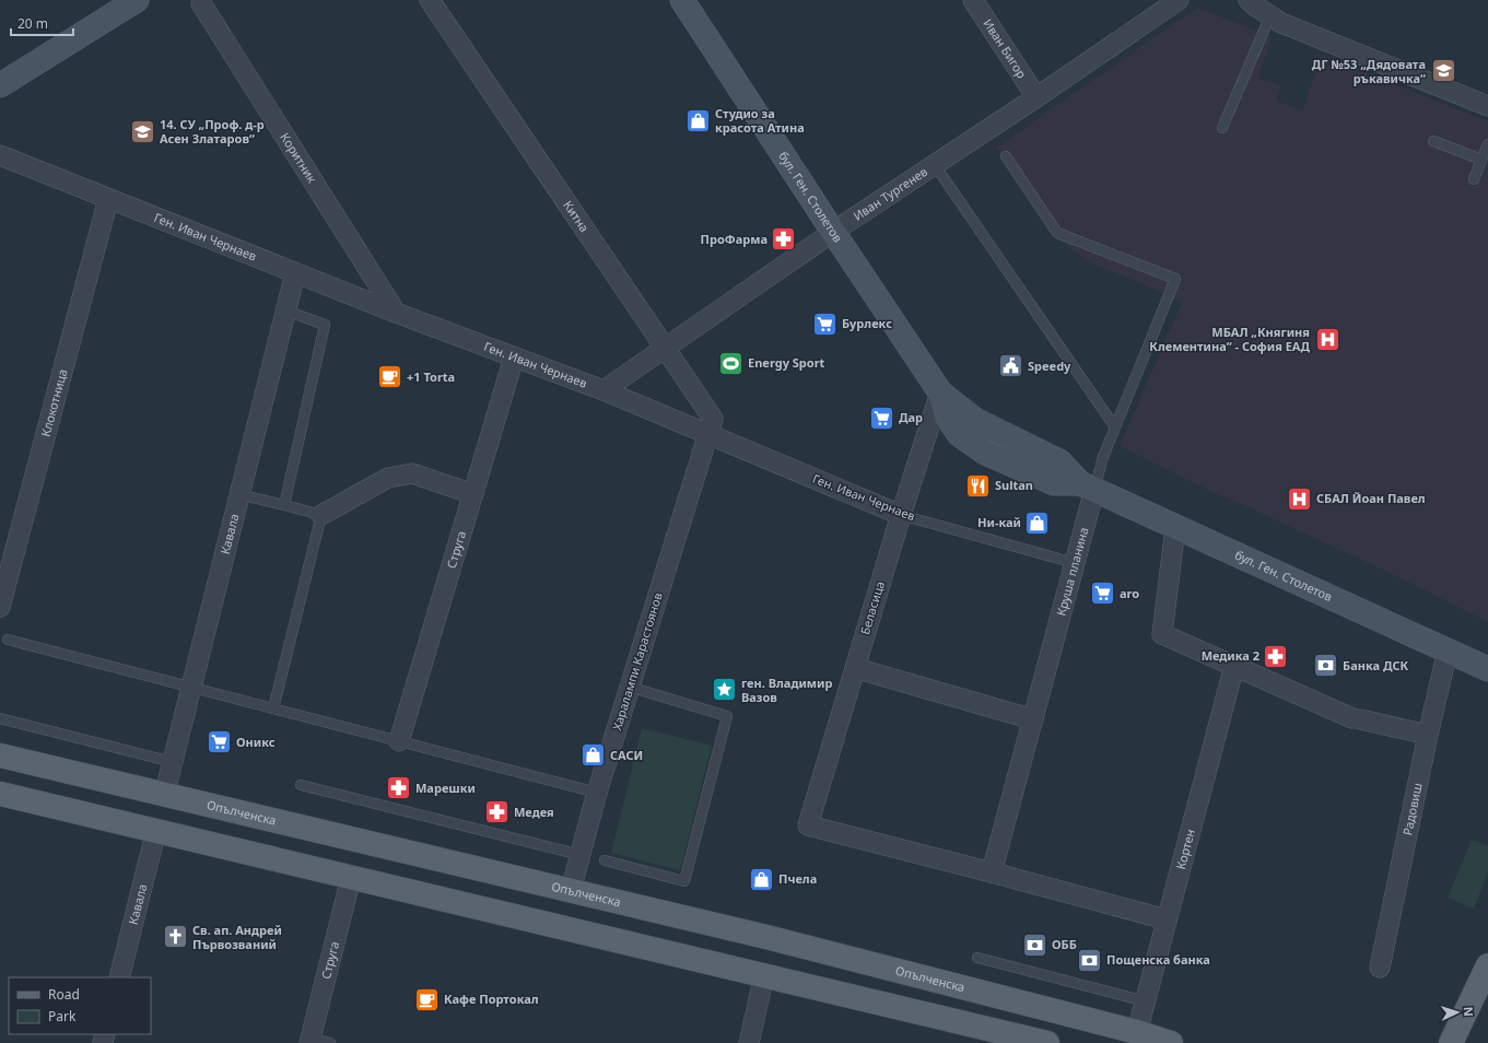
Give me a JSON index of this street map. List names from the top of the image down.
{
  "streets": {
    "main road": ["Опълченска"],
    "street": [
      "Иван Бигор",
      "Коритник",
      "Иван Тургенев",
      "бул. Ген. Столетов",
      "Китна",
      "Ген. Иван Чернаев",
      "Клокотница",
      "Кавала",
      "Струга",
      "Круша планина",
      "Беласица",
      "Харалампи Карастоянов",
      "Радовиш",
      "Кортен"
    ]
  },
  "crossings": [
    ["Иван Бигор", "Иван Тургенев"],
    ["Коритник", "Ген. Иван Чернаев"],
    ["Иван Тургенев", "бул. Ген. Столетов"],
    ["Иван Тургенев", "Китна"],
    ["Иван Тургенев", "Ген. Иван Чернаев"],
    ["бул. Ген. Столетов", "Круша планина"],
    ["бул. Ген. Столетов", "Беласица"],
    ["бул. Ген. Столетов", "Радовиш"],
    ["Китна", "Ген. Иван Чернаев"],
    ["Китна", "Харалампи Карастоянов"],
    ["Ген. Иван Чернаев", "Клокотница"],
    ["Ген. Иван Чернаев", "Кавала"],
    ["Ген. Иван Чернаев", "Струга"],
    ["Ген. Иван Чернаев", "Круша планина"],
    ["Ген. Иван Чернаев", "Беласица"],
    ["Ген. Иван Чернаев", "Харалампи Карастоянов"],
    ["Кавала", "Опълченска"],
    ["Круша планина", "Беласица"],
    ["Харалампи Карастоянов", "Опълченска"],
    ["Опълченска", "Кортен"]
  ],
  "places": {
    "school or university": ["ДГ №53 „Дядовата ръкавичка“", "14. СУ „Проф. д-р Асен Златаров“"],
    "shop": [
      "Студио за красота Атина",
      "Ни-кай",
      "САСИ",
      "Пчела"
    ],
    "pharmacy": [
      "ПроФарма",
      "Медика 2",
      "Марешки",
      "Медея"
    ],
    "supermarket": [
      "Бурлекс",
      "Дар",
      "aro",
      "Оникс"
    ],
    "hospital": ["МБАЛ „Княгиня Клементина“ - София ЕАД", "СБАЛ Йоан Павел"],
    "sports": ["Energy Sport"],
    "public building": ["Speedy"],
    "cafe": ["+1 Torta", "Кафе Портокал"],
    "restaurant": ["Sultan"],
    "bank": ["Банка ДСК", "ОББ", "Пощенска банка"],
    "place": ["ген. Владимир Вазов"],
    "church": ["Св. ап. Андрей Първозваний"]
  },
  "legend": ["Road", "Park"],
  "scale_bar": "20 m",
  "north": "right"
}
